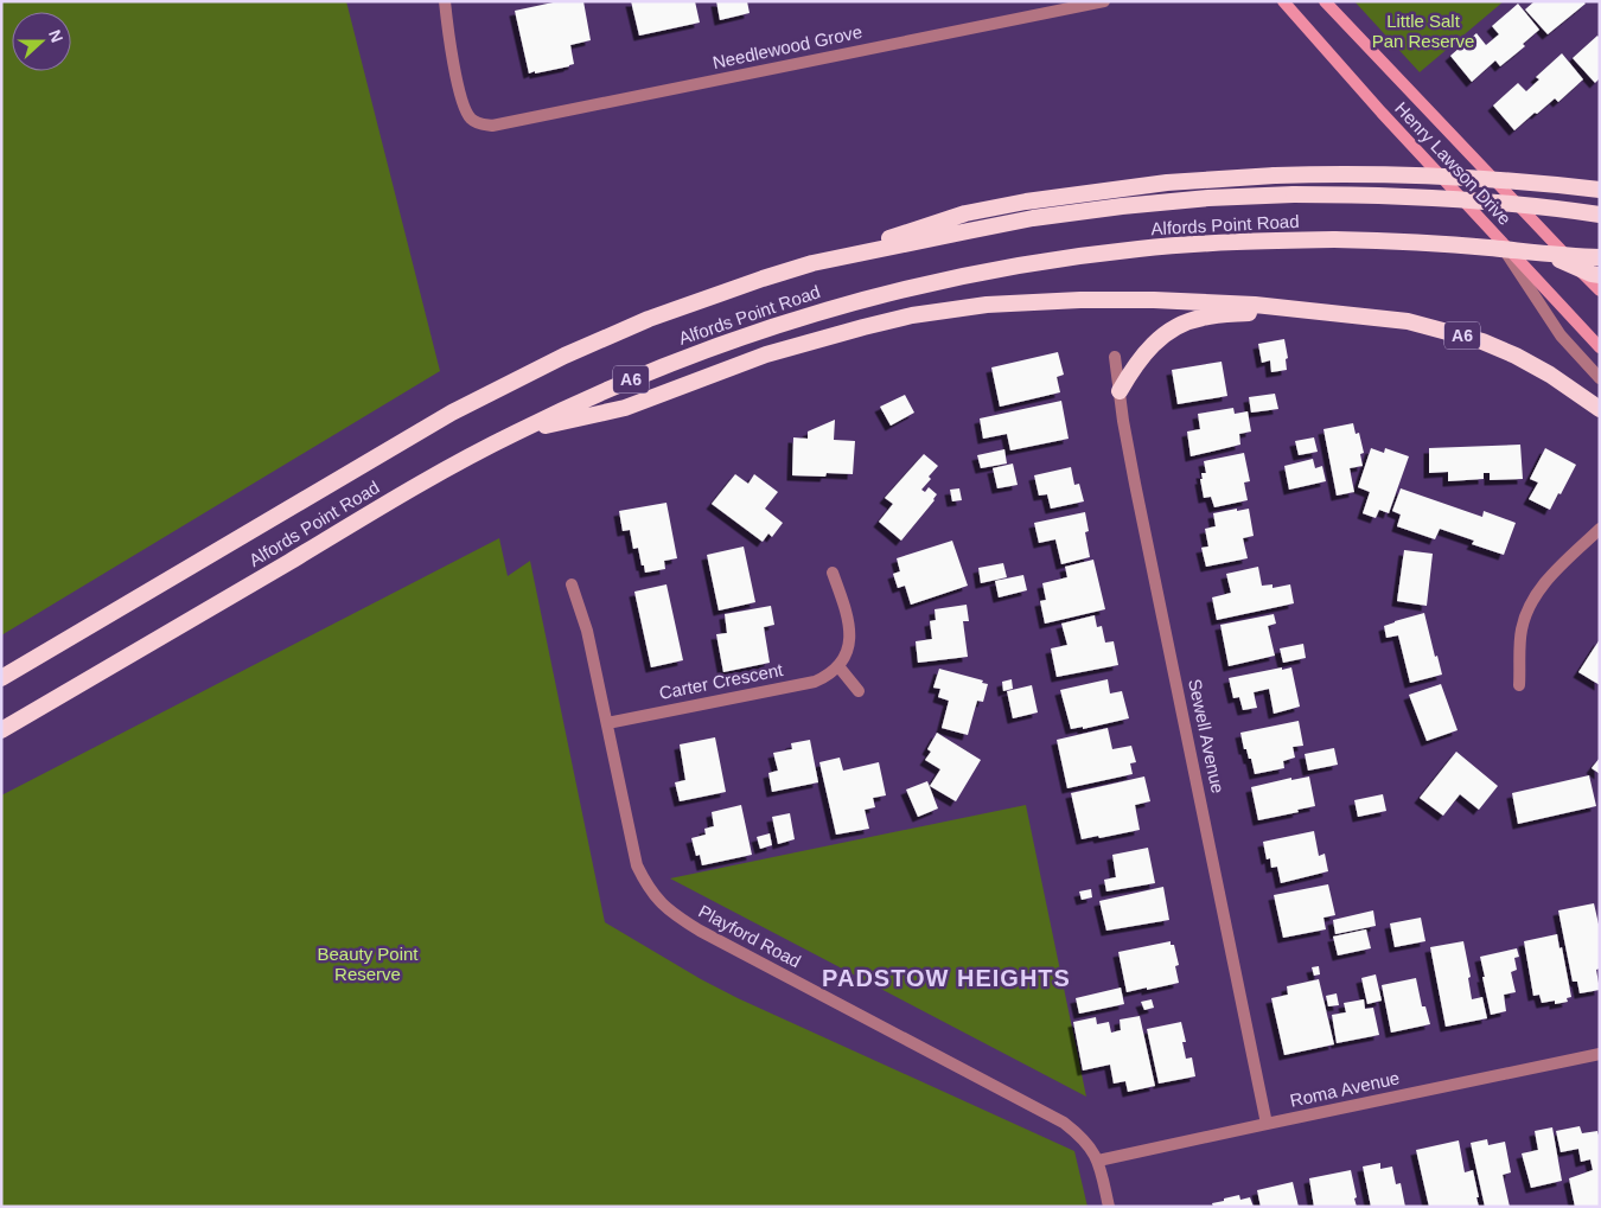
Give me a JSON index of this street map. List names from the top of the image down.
{
  "streets": {
    "highway": ["Alfords Point Road", "A6"],
    "main road": ["Henry Lawson Drive"],
    "street": [
      "Needlewood Grove",
      "Carter Crescent",
      "Sewell Avenue",
      "Playford Road",
      "Roma Avenue"
    ]
  },
  "crossings": [
    ["Alfords Point Road", "A6"],
    ["Carter Crescent", "Playford Road"],
    ["Sewell Avenue", "Roma Avenue"],
    ["Playford Road", "Roma Avenue"]
  ],
  "districts": ["PADSTOW HEIGHTS"],
  "parks": ["Little Salt Pan Reserve", "Beauty Point Reserve"],
  "north": "right"
}
